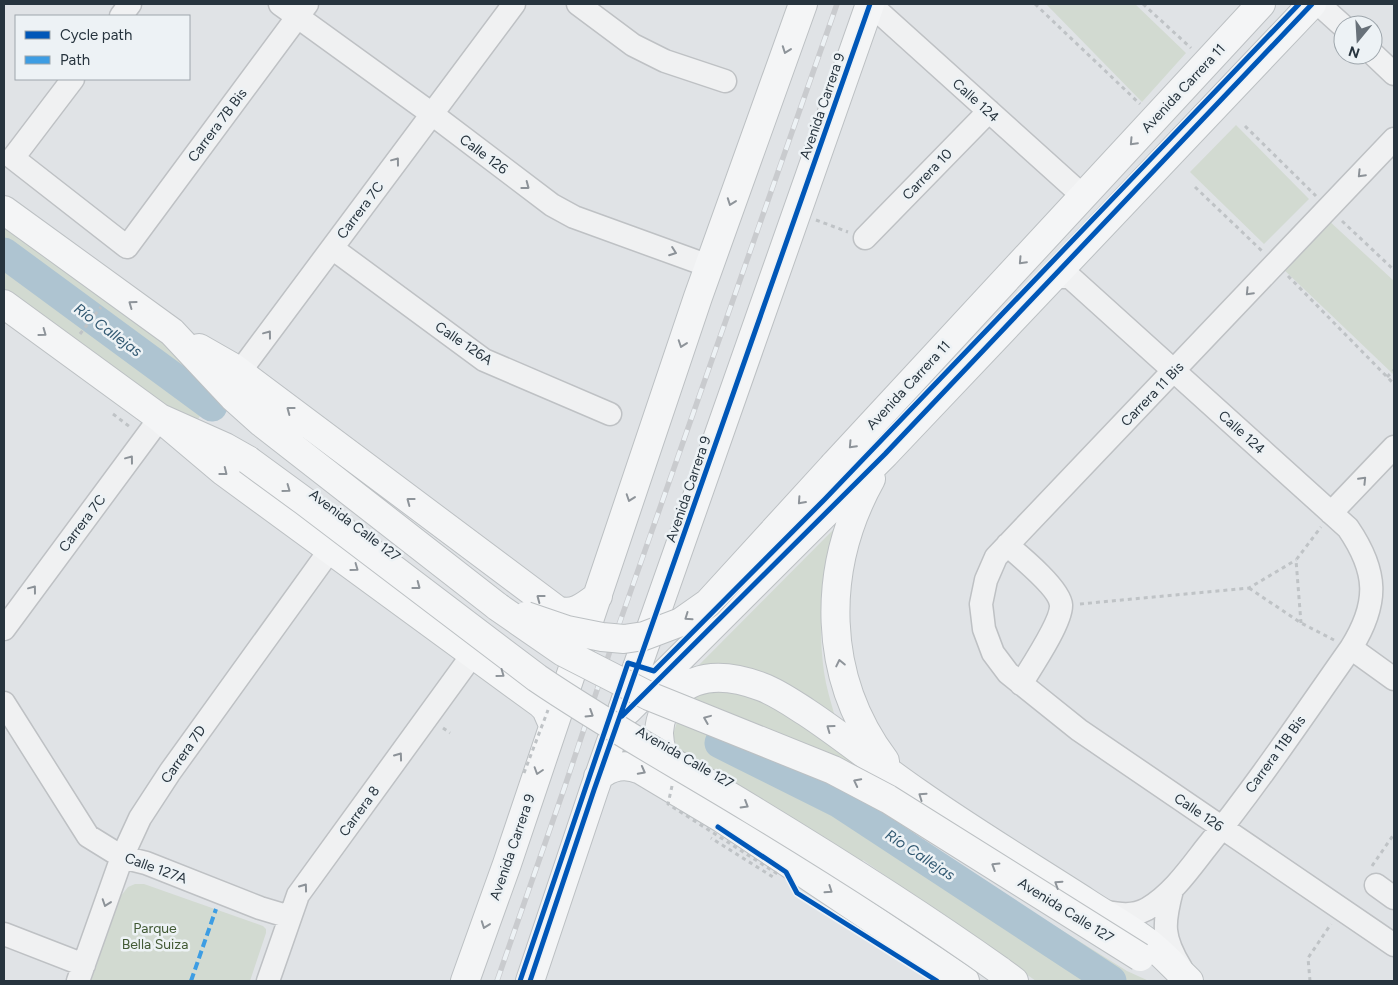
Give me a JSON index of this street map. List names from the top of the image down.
{
  "streets": {
    "main road": ["Avenida Carrera 11", "Avenida Carrera 9", "Avenida Calle 127"],
    "street": [
      "Calle 124",
      "Carrera 7B Bis",
      "Calle 126",
      "Carrera 10",
      "Carrera 7C",
      "Calle 126A",
      "Carrera 11 Bis",
      "Carrera 7D",
      "Carrera 11B Bis",
      "Carrera 8",
      "Calle 127A"
    ]
  },
  "crossings": [
    ["Avenida Carrera 11", "Calle 124"],
    ["Avenida Carrera 11", "Avenida Calle 127"],
    ["Calle 124", "Avenida Carrera 9"],
    ["Calle 124", "Carrera 10"],
    ["Calle 124", "Carrera 11 Bis"],
    ["Calle 124", "Carrera 11B Bis"],
    ["Avenida Carrera 9", "Calle 126"],
    ["Carrera 7B Bis", "Calle 126"],
    ["Calle 126", "Carrera 7C"],
    ["Calle 126", "Carrera 11 Bis"],
    ["Calle 126", "Carrera 11B Bis"],
    ["Carrera 7C", "Calle 126A"],
    ["Carrera 7C", "Avenida Calle 127"],
    ["Avenida Calle 127", "Carrera 11B Bis"],
    ["Carrera 7D", "Calle 127A"],
    ["Carrera 8", "Calle 127A"]
  ],
  "one_way": ["Carrera 7C", "Carrera 8"],
  "water": ["Río Callejas"],
  "parks": ["Parque Bella Suiza"],
  "legend": ["Cycle path", "Path"],
  "north": "bottom"
}
